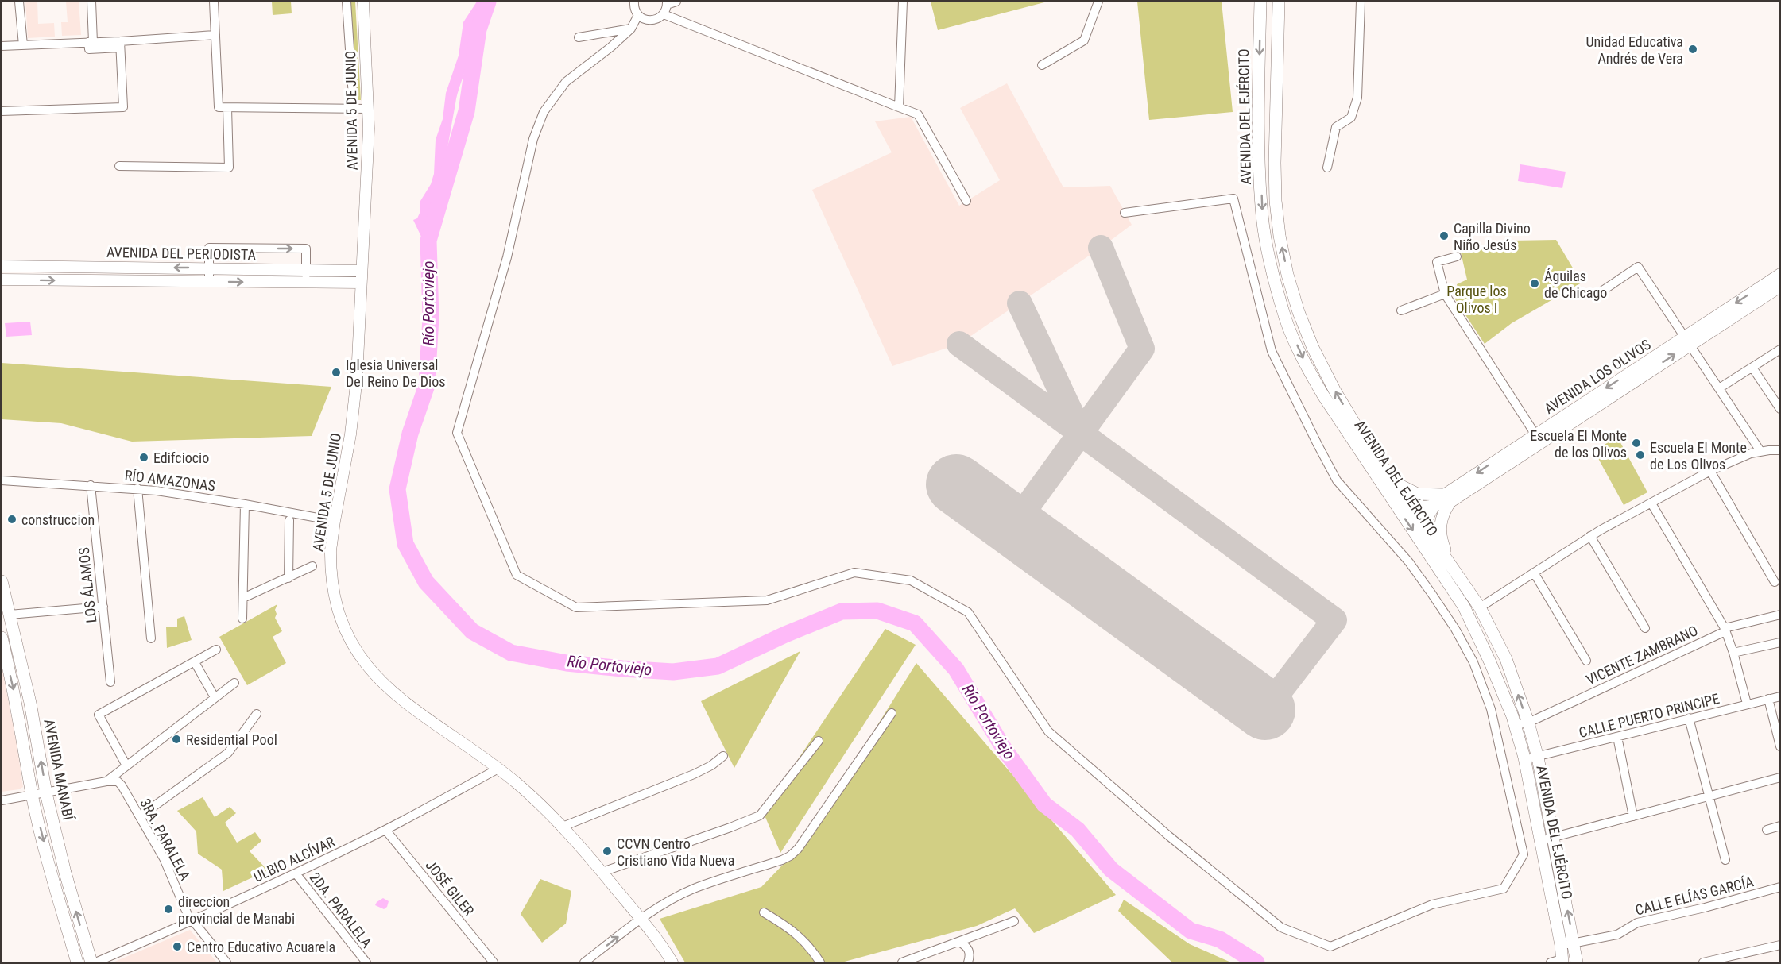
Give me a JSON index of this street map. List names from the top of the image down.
{
  "streets": {
    "main road": ["AVENIDA DEL EJÉRCITO", "AVENIDA MANABÍ"],
    "street": [
      "AVENIDA 5 DE JUNIO",
      "AVENIDA DEL PERIODISTA",
      "AVENIDA LOS OLIVOS",
      "RÍO AMAZONAS",
      "LOS ÁLAMOS",
      "VICENTE ZAMBRANO",
      "CALLE PUERTO PRINCIPE",
      "3RA. PARALELA",
      "ULBIO ALCÍVAR",
      "JOSÉ GILER",
      "CALLE ELÍAS GARCÍA",
      "2DA. PARALELA"
    ]
  },
  "crossings": [
    ["AVENIDA 5 DE JUNIO", "AVENIDA DEL PERIODISTA"],
    ["AVENIDA 5 DE JUNIO", "RÍO AMAZONAS"],
    ["AVENIDA 5 DE JUNIO", "ULBIO ALCÍVAR"],
    ["AVENIDA DEL EJÉRCITO", "AVENIDA LOS OLIVOS"],
    ["AVENIDA DEL EJÉRCITO", "VICENTE ZAMBRANO"],
    ["AVENIDA DEL EJÉRCITO", "CALLE PUERTO PRINCIPE"],
    ["AVENIDA DEL EJÉRCITO", "CALLE ELÍAS GARCÍA"],
    ["RÍO AMAZONAS", "LOS ÁLAMOS"],
    ["3RA. PARALELA", "ULBIO ALCÍVAR"],
    ["ULBIO ALCÍVAR", "JOSÉ GILER"],
    ["ULBIO ALCÍVAR", "2DA. PARALELA"]
  ],
  "water": ["Río Portoviejo"],
  "parks": ["Parque los Olivos I"],
  "places": [
    "Unidad Educativa Andrés de Vera",
    "Capilla Divino Niño Jesús",
    "Águilas de Chicago",
    "Iglesia Universal Del Reino De Dios",
    "Escuela El Monte de los Olivos",
    "Escuela El Monte de Los Olivos",
    "Edifciocio",
    "construccion",
    "Residential Pool",
    "CCVN Centro Cristiano Vida Nueva",
    "direccion provincial de Manabi",
    "Centro Educativo Acuarela"
  ]
}
